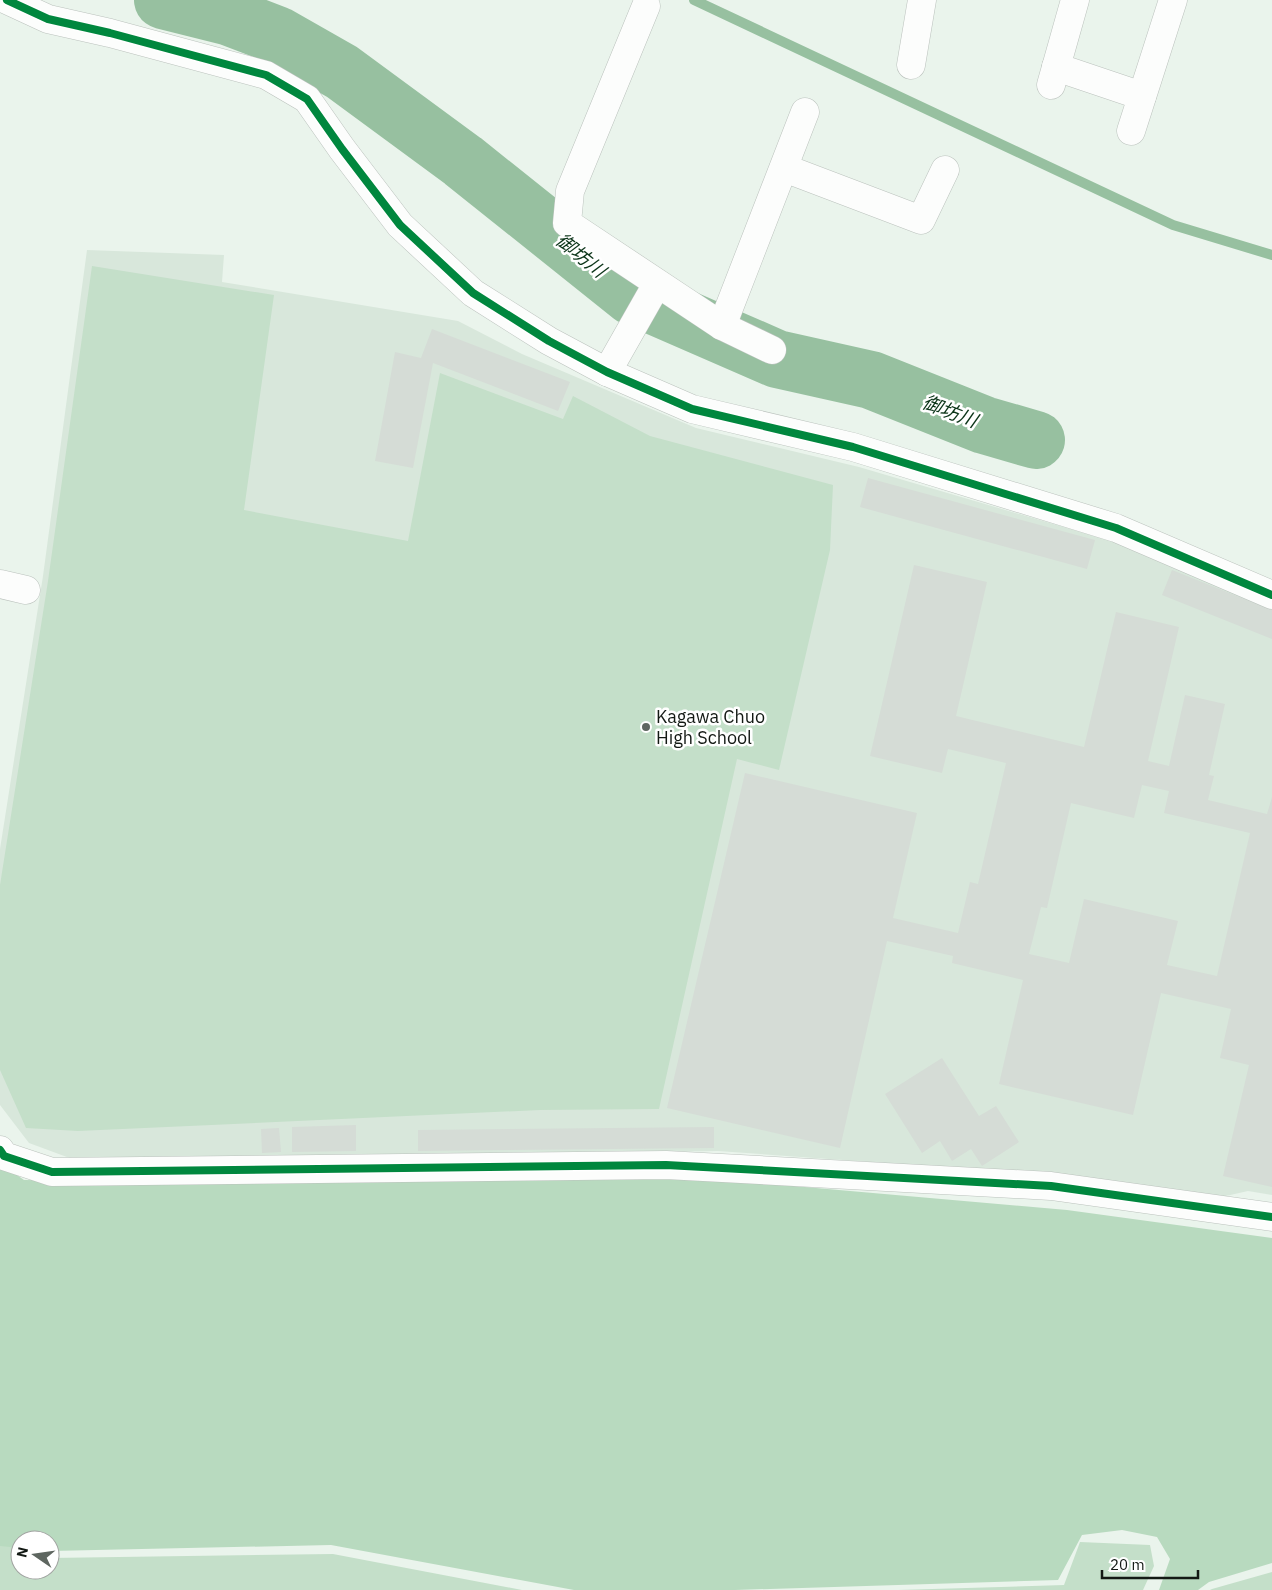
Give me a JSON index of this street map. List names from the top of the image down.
{
  "water": ["御坊川"],
  "places": ["Kagawa Chuo High School"],
  "scale_bar": "20 m",
  "north": "left"
}
